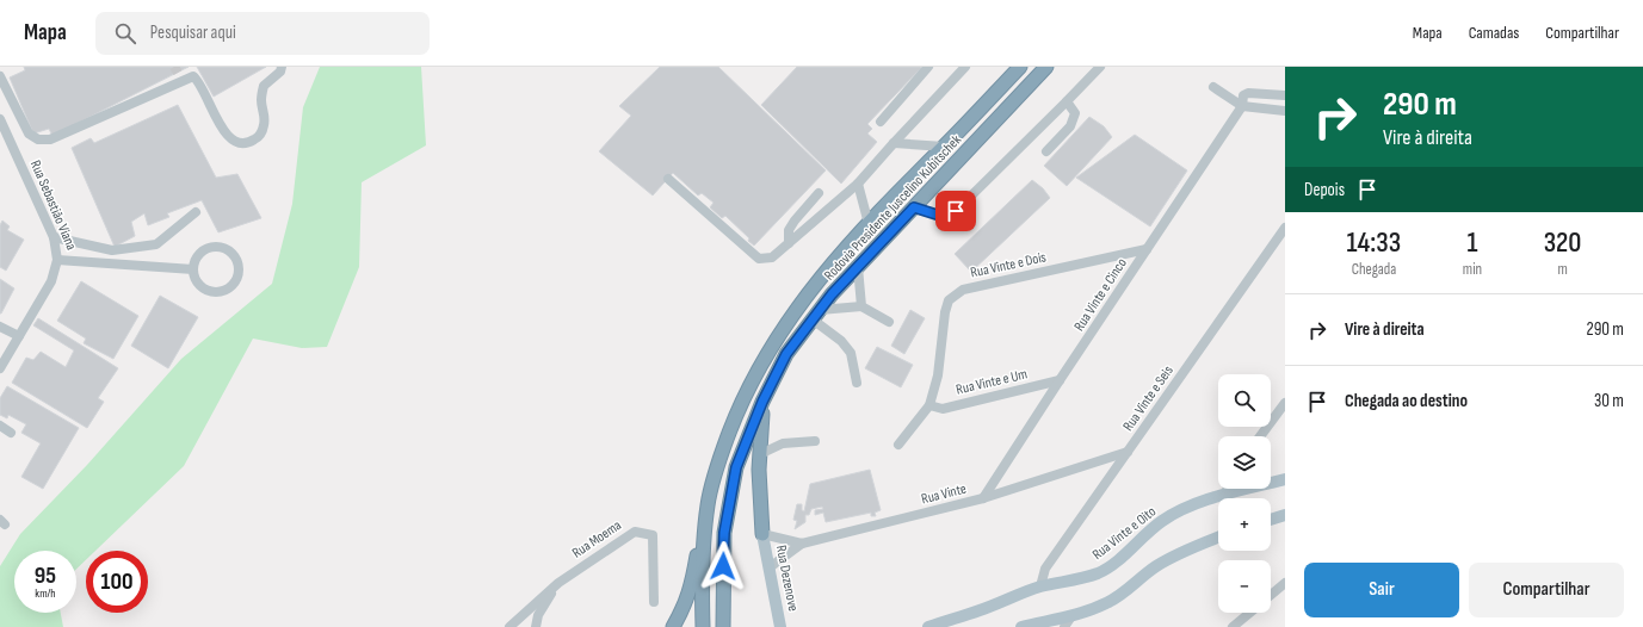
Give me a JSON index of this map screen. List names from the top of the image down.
{
  "streets": {
    "highway": ["Rodovia Presidente Juscelino Kubitschek"],
    "main road": ["Rua Vinte e Oito", "Rua Dezenove"],
    "street": [
      "Rua Sebastião Viana",
      "Rua Vinte e Dois",
      "Rua Vinte e Cinco",
      "Rua Vinte e Um",
      "Rua Vinte e Seis",
      "Rua Vinte",
      "Rua Moema"
    ]
  },
  "crossings": [
    ["Rua Vinte e Dois", "Rua Vinte e Cinco"],
    ["Rua Vinte e Dois", "Rua Vinte e Um"],
    ["Rua Vinte e Cinco", "Rua Vinte e Um"],
    ["Rua Vinte e Cinco", "Rua Vinte"],
    ["Rua Vinte e Seis", "Rua Vinte"],
    ["Rua Vinte e Seis", "Rua Vinte e Oito"],
    ["Rua Vinte", "Rua Dezenove"]
  ],
  "page": {
    "header": "Mapa",
    "search": "Pesquisar aqui",
    "nav": ["Mapa", "Camadas", "Compartilhar"],
    "turn": ["290 m", "Vire à direita"],
    "then": "Depois",
    "eta": [
      "14:33",
      "Chegada",
      "1",
      "min",
      "320",
      "m"
    ],
    "list": [
      {
        "name": "Vire à direita",
        "value": "290 m"
      },
      {
        "name": "Chegada ao destino",
        "value": "30 m"
      }
    ],
    "map_buttons": ["+", "−"],
    "speed": "95 km/h",
    "limit": "100",
    "buttons": ["Sair", "Compartilhar"]
  }
}
